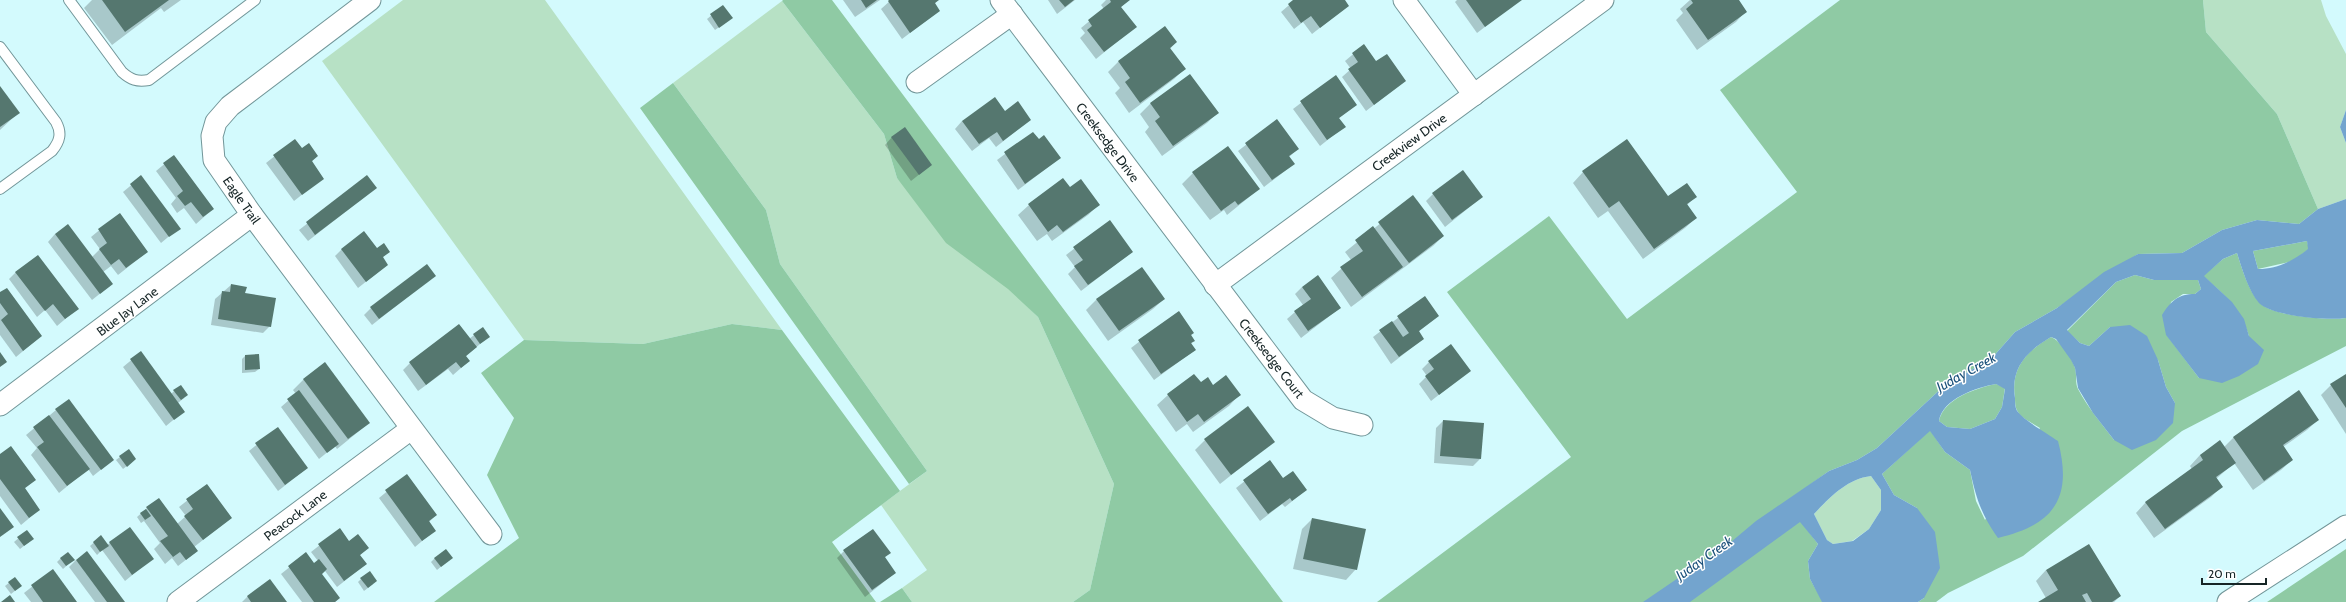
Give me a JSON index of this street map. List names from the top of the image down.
{
  "streets": {
    "street": [
      "Creeksedge Drive",
      "Creekview Drive",
      "Eagle Trail",
      "Blue Jay Lane",
      "Creeksedge Court",
      "Peacock Lane"
    ]
  },
  "crossings": [
    ["Creeksedge Drive", "Creekview Drive"],
    ["Creeksedge Drive", "Creeksedge Court"],
    ["Creekview Drive", "Creeksedge Court"],
    ["Eagle Trail", "Blue Jay Lane"],
    ["Eagle Trail", "Peacock Lane"]
  ],
  "water": ["Juday Creek"],
  "scale_bar": "20 m"
}
